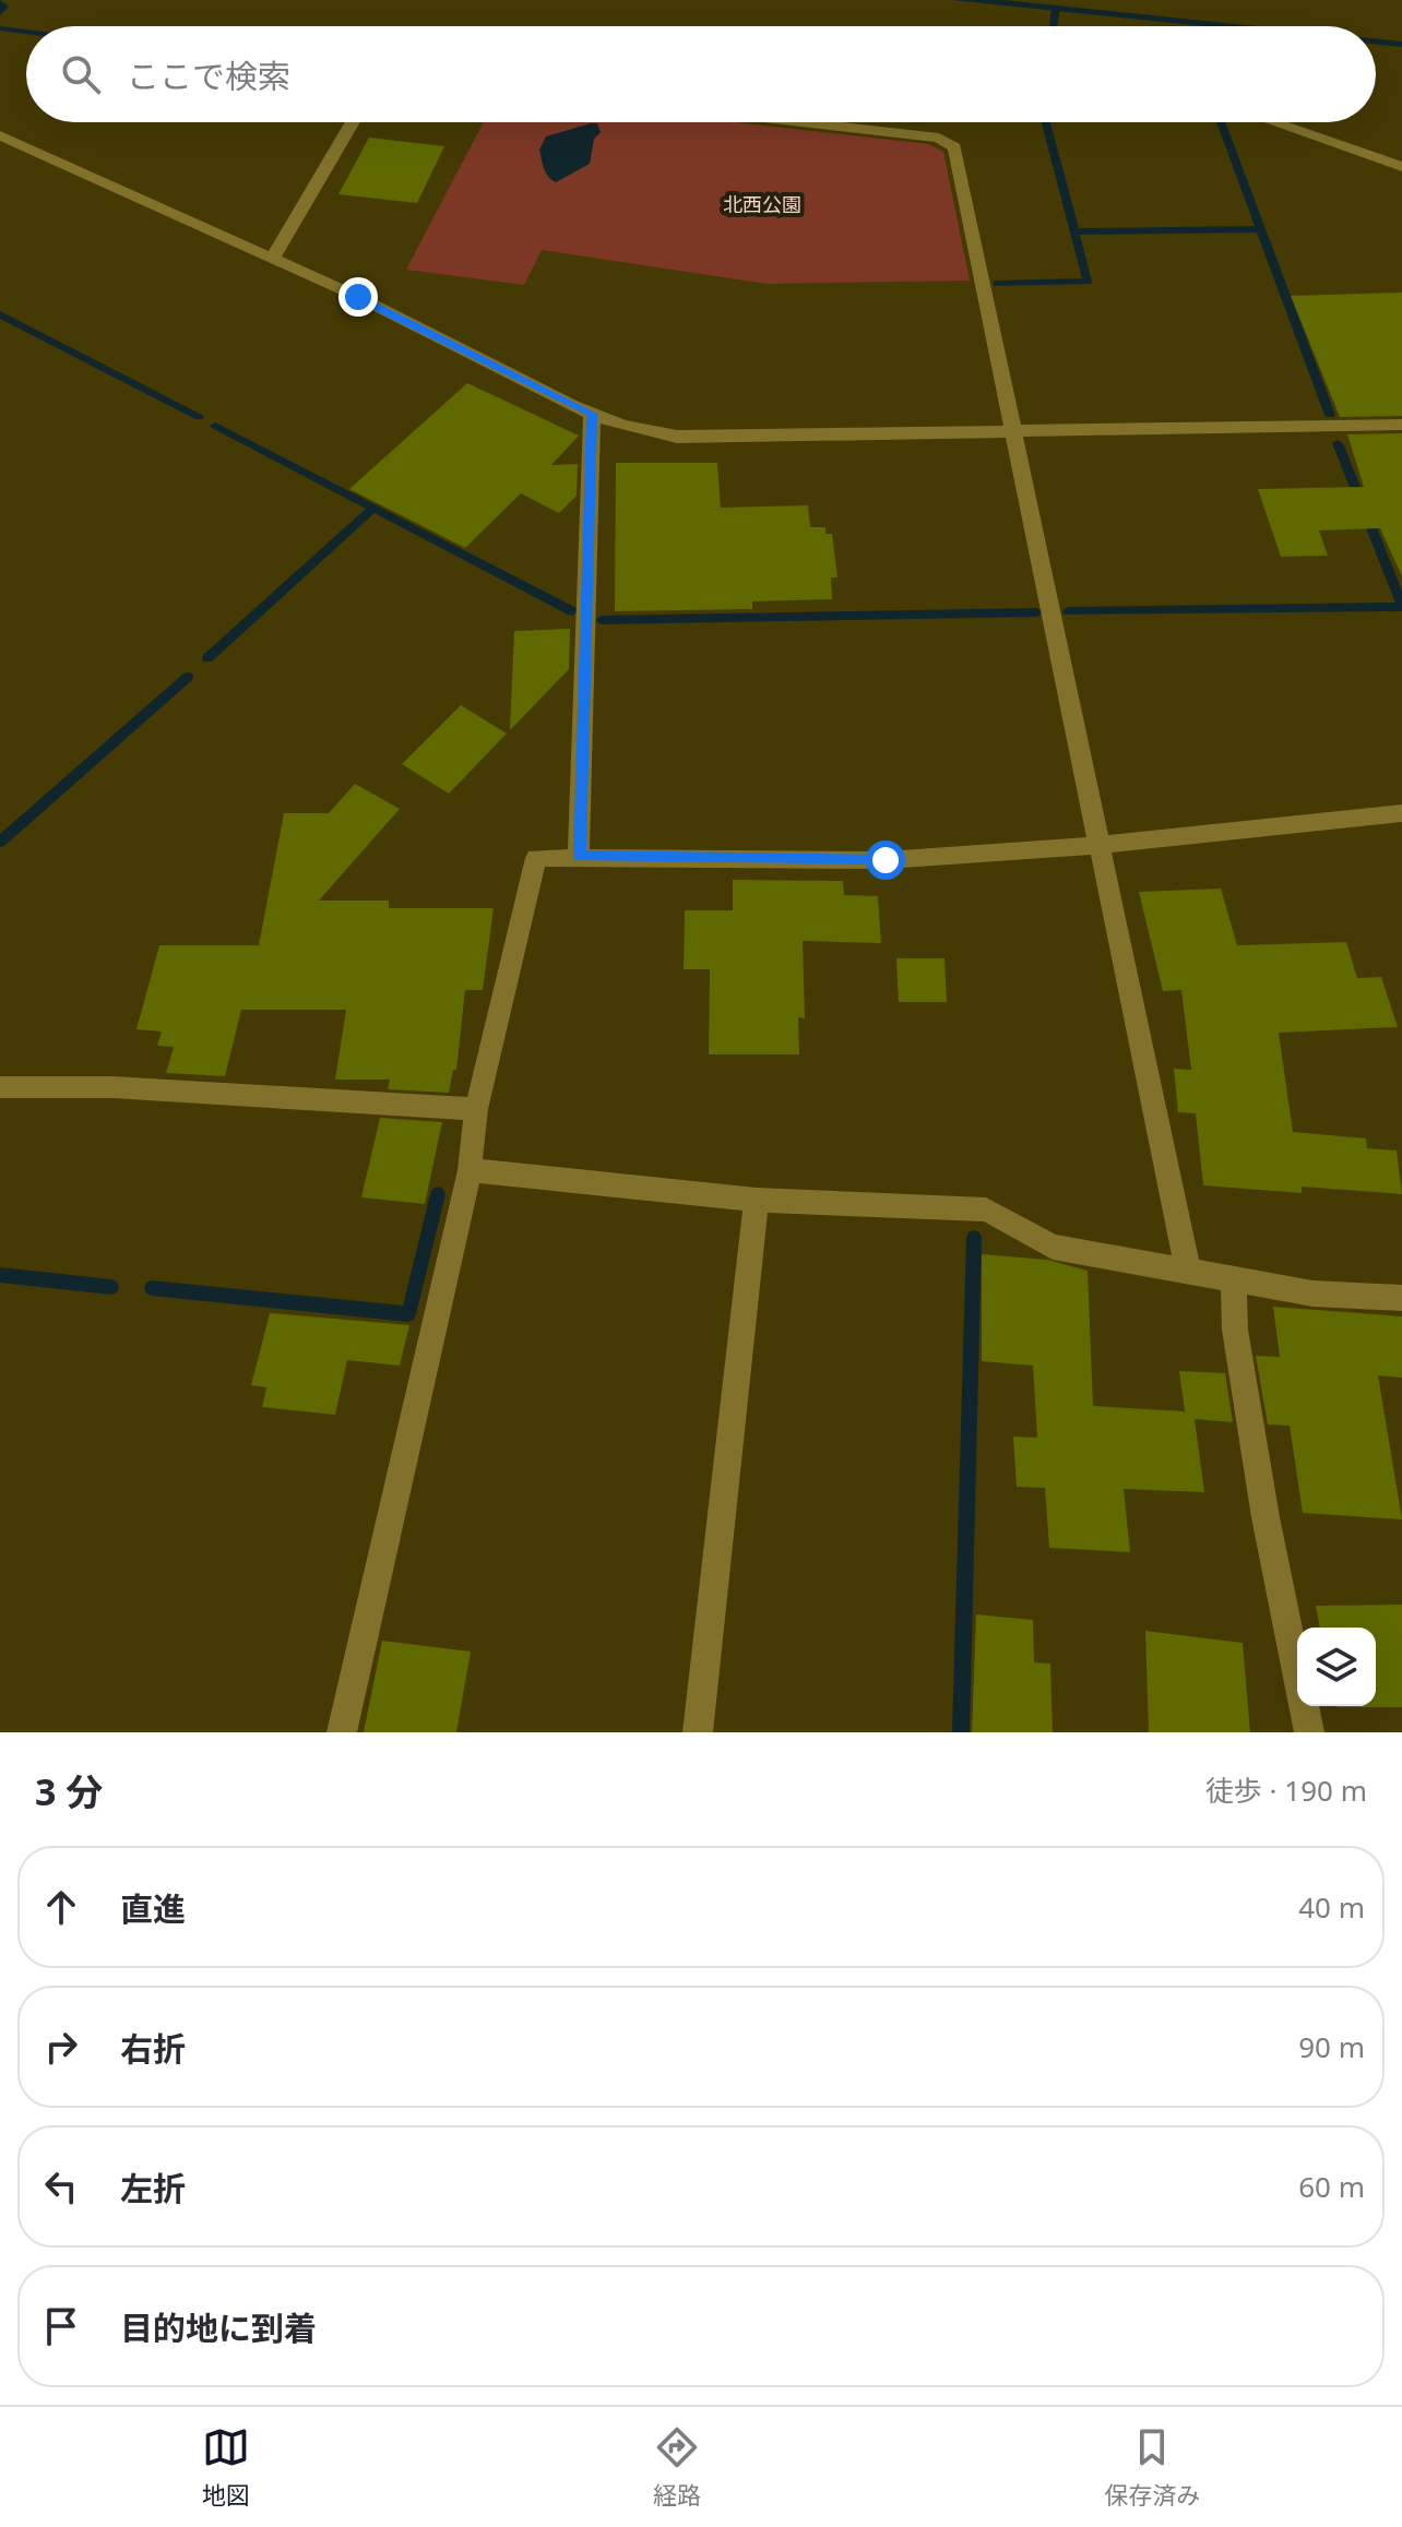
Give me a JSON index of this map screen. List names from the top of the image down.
{
  "parks": ["北西公園"],
  "page": {
    "search": "ここで検索",
    "heading": ["3 分", "徒歩 · 190 m"],
    "list": [
      ["直進", "40 m"],
      ["右折", "90 m"],
      ["左折", "60 m"],
      "目的地に到着"
    ],
    "nav": ["地図", "経路", "保存済み"]
  }
}
